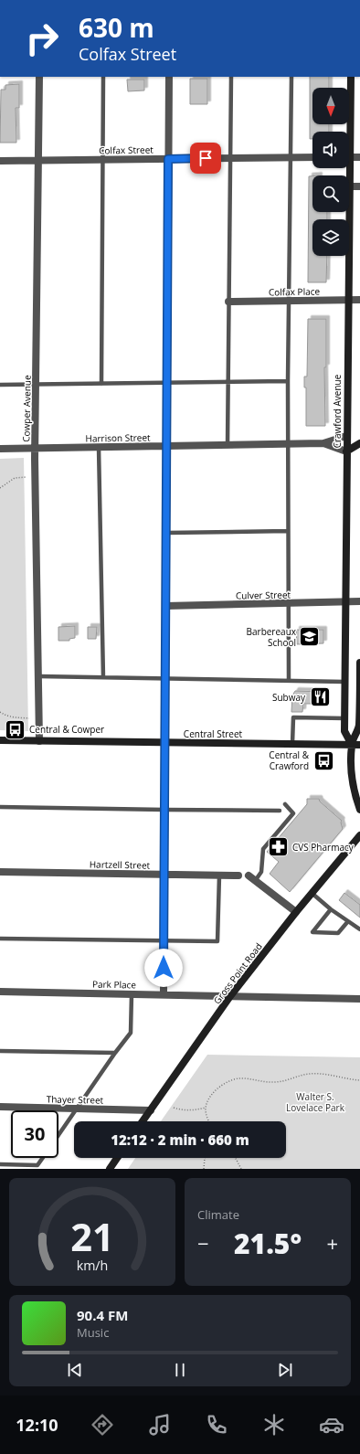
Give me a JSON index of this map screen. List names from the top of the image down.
{
  "streets": {
    "main road": ["Crawford Avenue", "Central Street", "Gross Point Road"],
    "street": [
      "Colfax Street",
      "Colfax Place",
      "Cowper Avenue",
      "Harrison Street",
      "Culver Street",
      "Hartzell Street",
      "Park Place",
      "Thayer Street"
    ]
  },
  "crossings": [
    ["Colfax Street", "Cowper Avenue"],
    ["Colfax Place", "Crawford Avenue"],
    ["Cowper Avenue", "Harrison Street"],
    ["Cowper Avenue", "Central Street"],
    ["Crawford Avenue", "Harrison Street"],
    ["Crawford Avenue", "Culver Street"],
    ["Crawford Avenue", "Central Street"],
    ["Gross Point Road", "Park Place"],
    ["Gross Point Road", "Thayer Street"]
  ],
  "parks": ["Walter S. Lovelace Park"],
  "places": {
    "school or university": ["Barbereaux School"],
    "restaurant": ["Subway"],
    "bus stop": ["Central & Cowper", "Central & Crawford"],
    "pharmacy": ["CVS Pharmacy"]
  },
  "north": "bottom",
  "page": {
    "turn": ["630 m", "Colfax Street"],
    "limit": "30",
    "trip": "12:12 · 2 min · 660 m",
    "tile": "Climate",
    "heat": ["−", "21.5°", "+"],
    "song": ["90.4 FM", "Music"],
    "tabs": "12:10",
    "gauge": ["21", "km/h"]
  }
}
